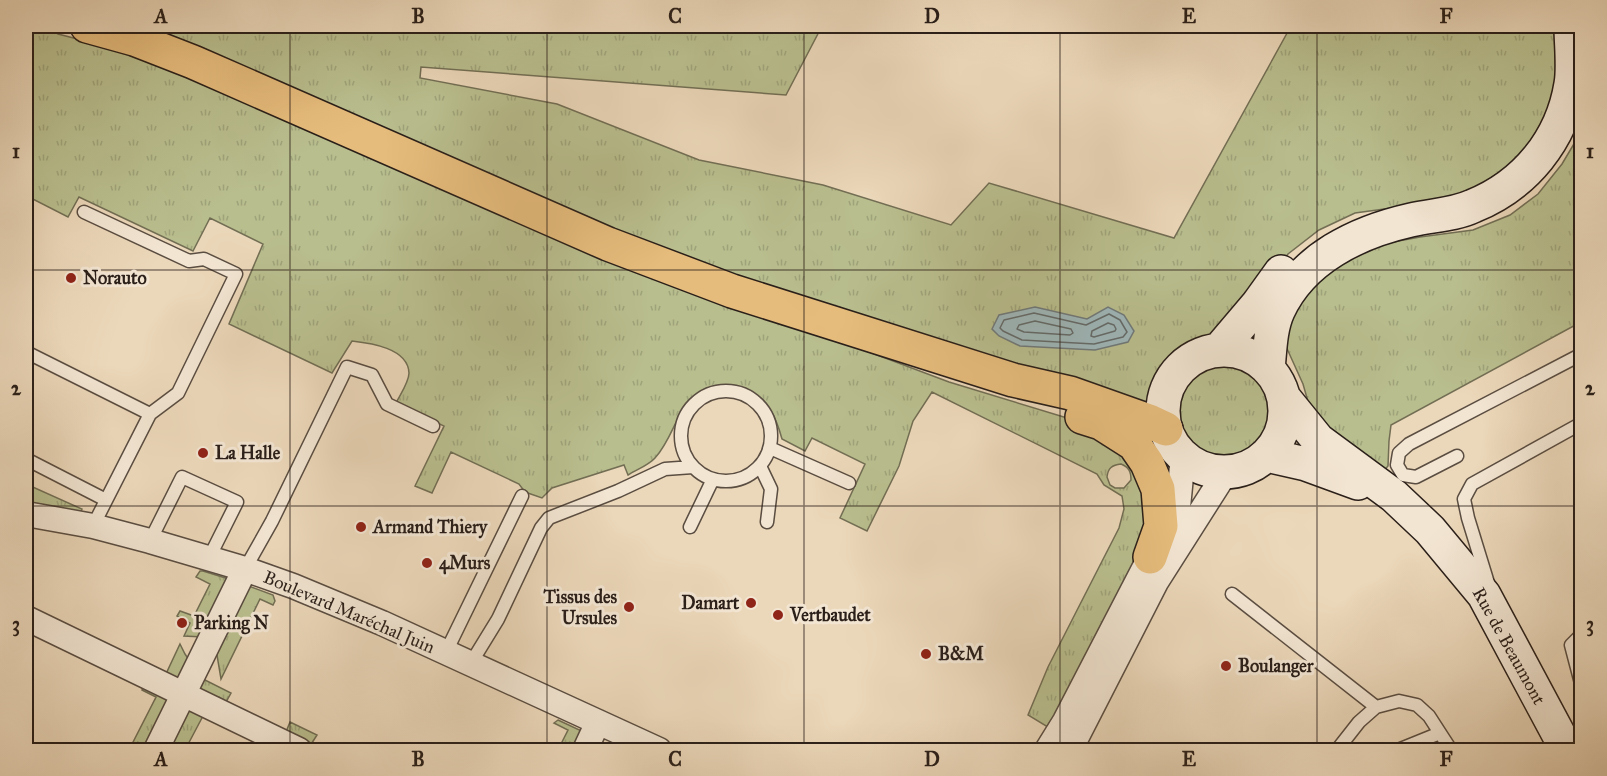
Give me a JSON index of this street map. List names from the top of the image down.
{
  "streets": {
    "street": ["Boulevard Maréchal Juin", "Rue de Beaumont"]
  },
  "places": [
    "Norauto",
    "La Halle",
    "Armand Thiery",
    "4Murs",
    "Damart",
    "Tissus des Ursules",
    "Vertbaudet",
    "Parking N",
    "B&M",
    "Boulanger"
  ],
  "grid": {
    "columns": [
      "A",
      "B",
      "C",
      "D",
      "E",
      "F"
    ],
    "rows": ["1", "2", "3"]
  }
}
